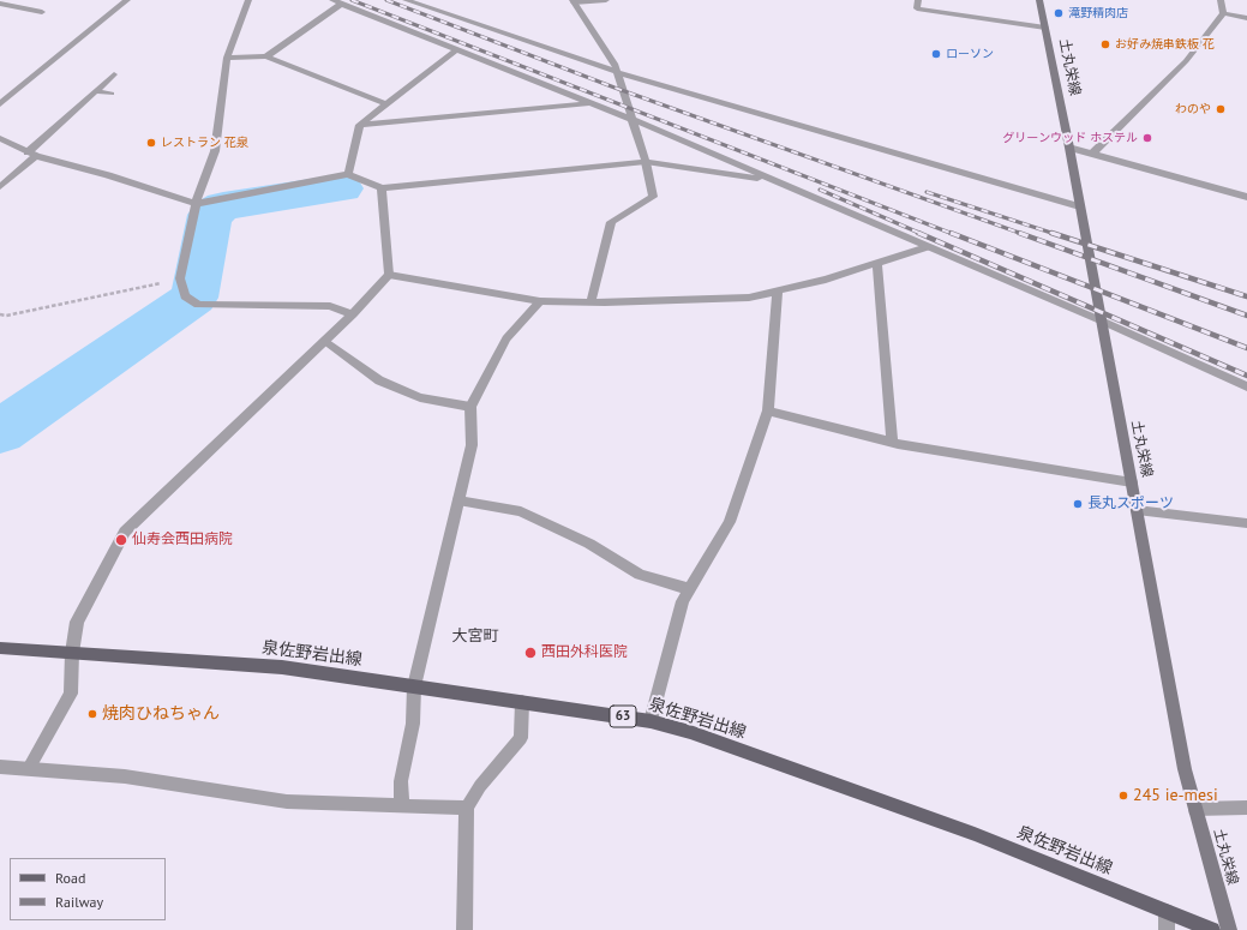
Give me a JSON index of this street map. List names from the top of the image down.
{
  "streets": {
    "main road": ["土丸栄線", "泉佐野岩出線", "63"]
  },
  "districts": ["大宮町"],
  "places": [
    "滝野精肉店",
    "お好み焼串鉄板 花",
    "ローソン",
    "わのや",
    "グリーンウッド ホステル",
    "レストラン 花泉",
    "長丸スポーツ",
    "仙寿会西田病院",
    "西田外科医院",
    "焼肉ひねちゃん",
    "245 ie-mesi"
  ],
  "legend": ["Road", "Railway"]
}
